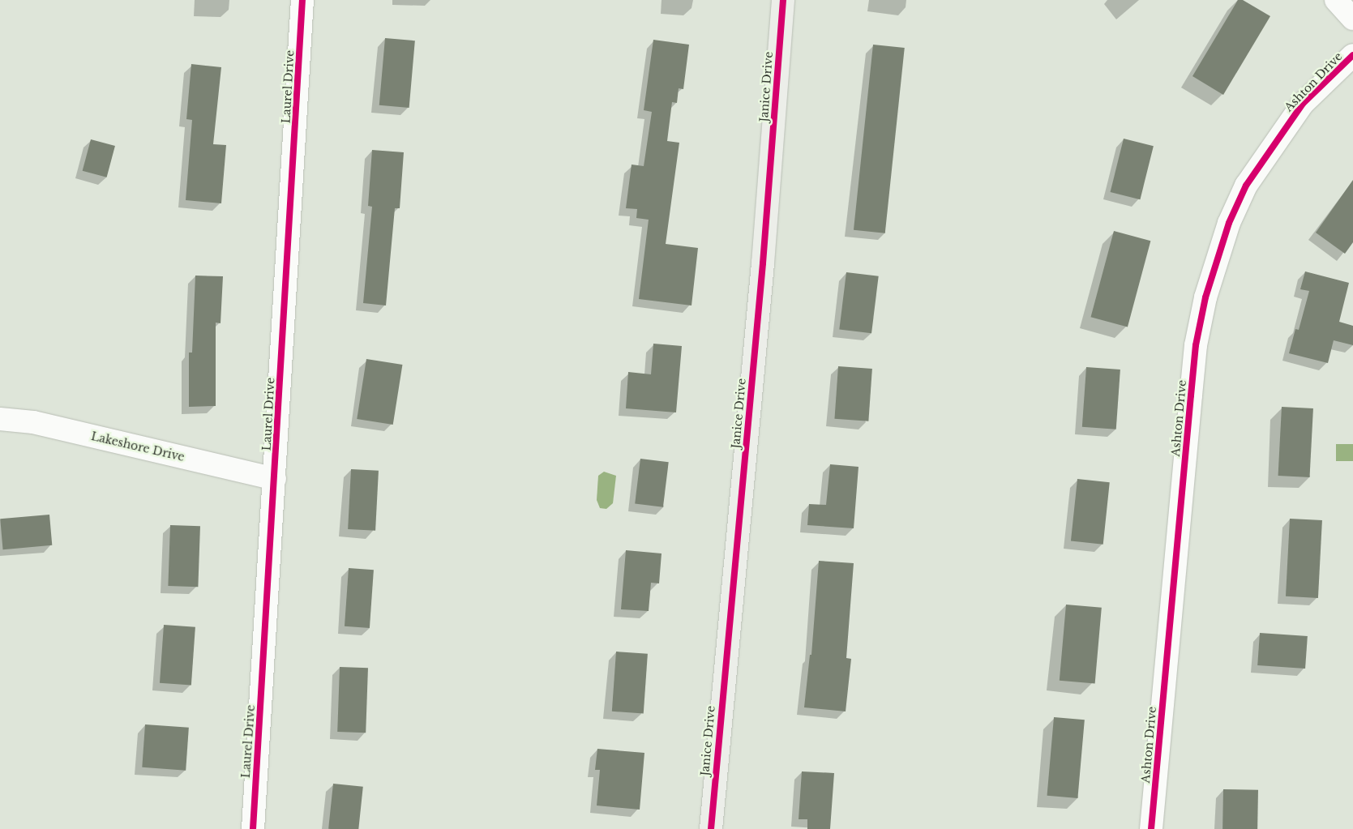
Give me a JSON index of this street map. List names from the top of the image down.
{
  "streets": {
    "street": [
      "Ashton Drive",
      "Laurel Drive",
      "Janice Drive",
      "Lakeshore Drive"
    ]
  },
  "crossings": [
    ["Laurel Drive", "Lakeshore Drive"]
  ]
}
